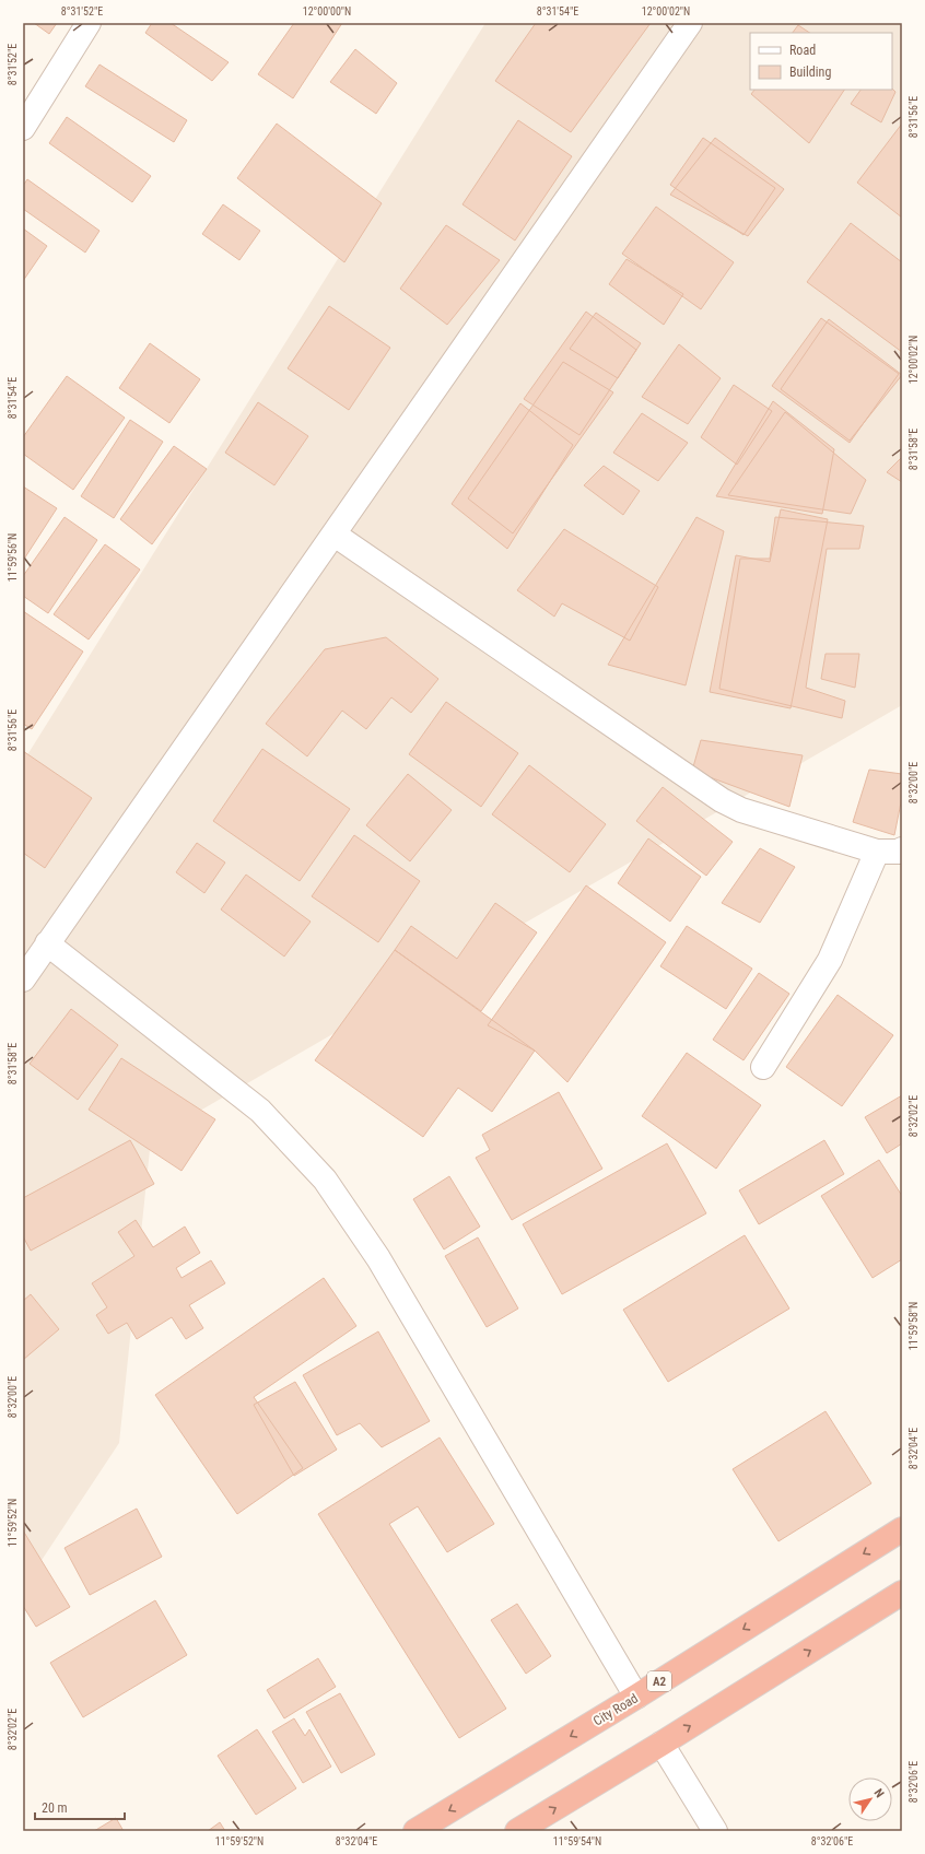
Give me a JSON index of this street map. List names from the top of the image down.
{
  "streets": {
    "highway": ["A2", "City Road"]
  },
  "legend": ["Road", "Building"],
  "scale_bar": "20 m",
  "north": "top right",
  "coordinates": [
    "8°31'52\"E",
    "12°00'00\"N",
    "8°31'54\"E",
    "12°00'02\"N",
    "8°31'56\"E",
    "8°31'58\"E",
    "11°59'56\"N",
    "8°32'00\"E",
    "8°32'02\"E",
    "11°59'58\"N",
    "8°32'04\"E",
    "11°59'52\"N",
    "8°32'06\"E",
    "11°59'54\"N"
  ]
}
